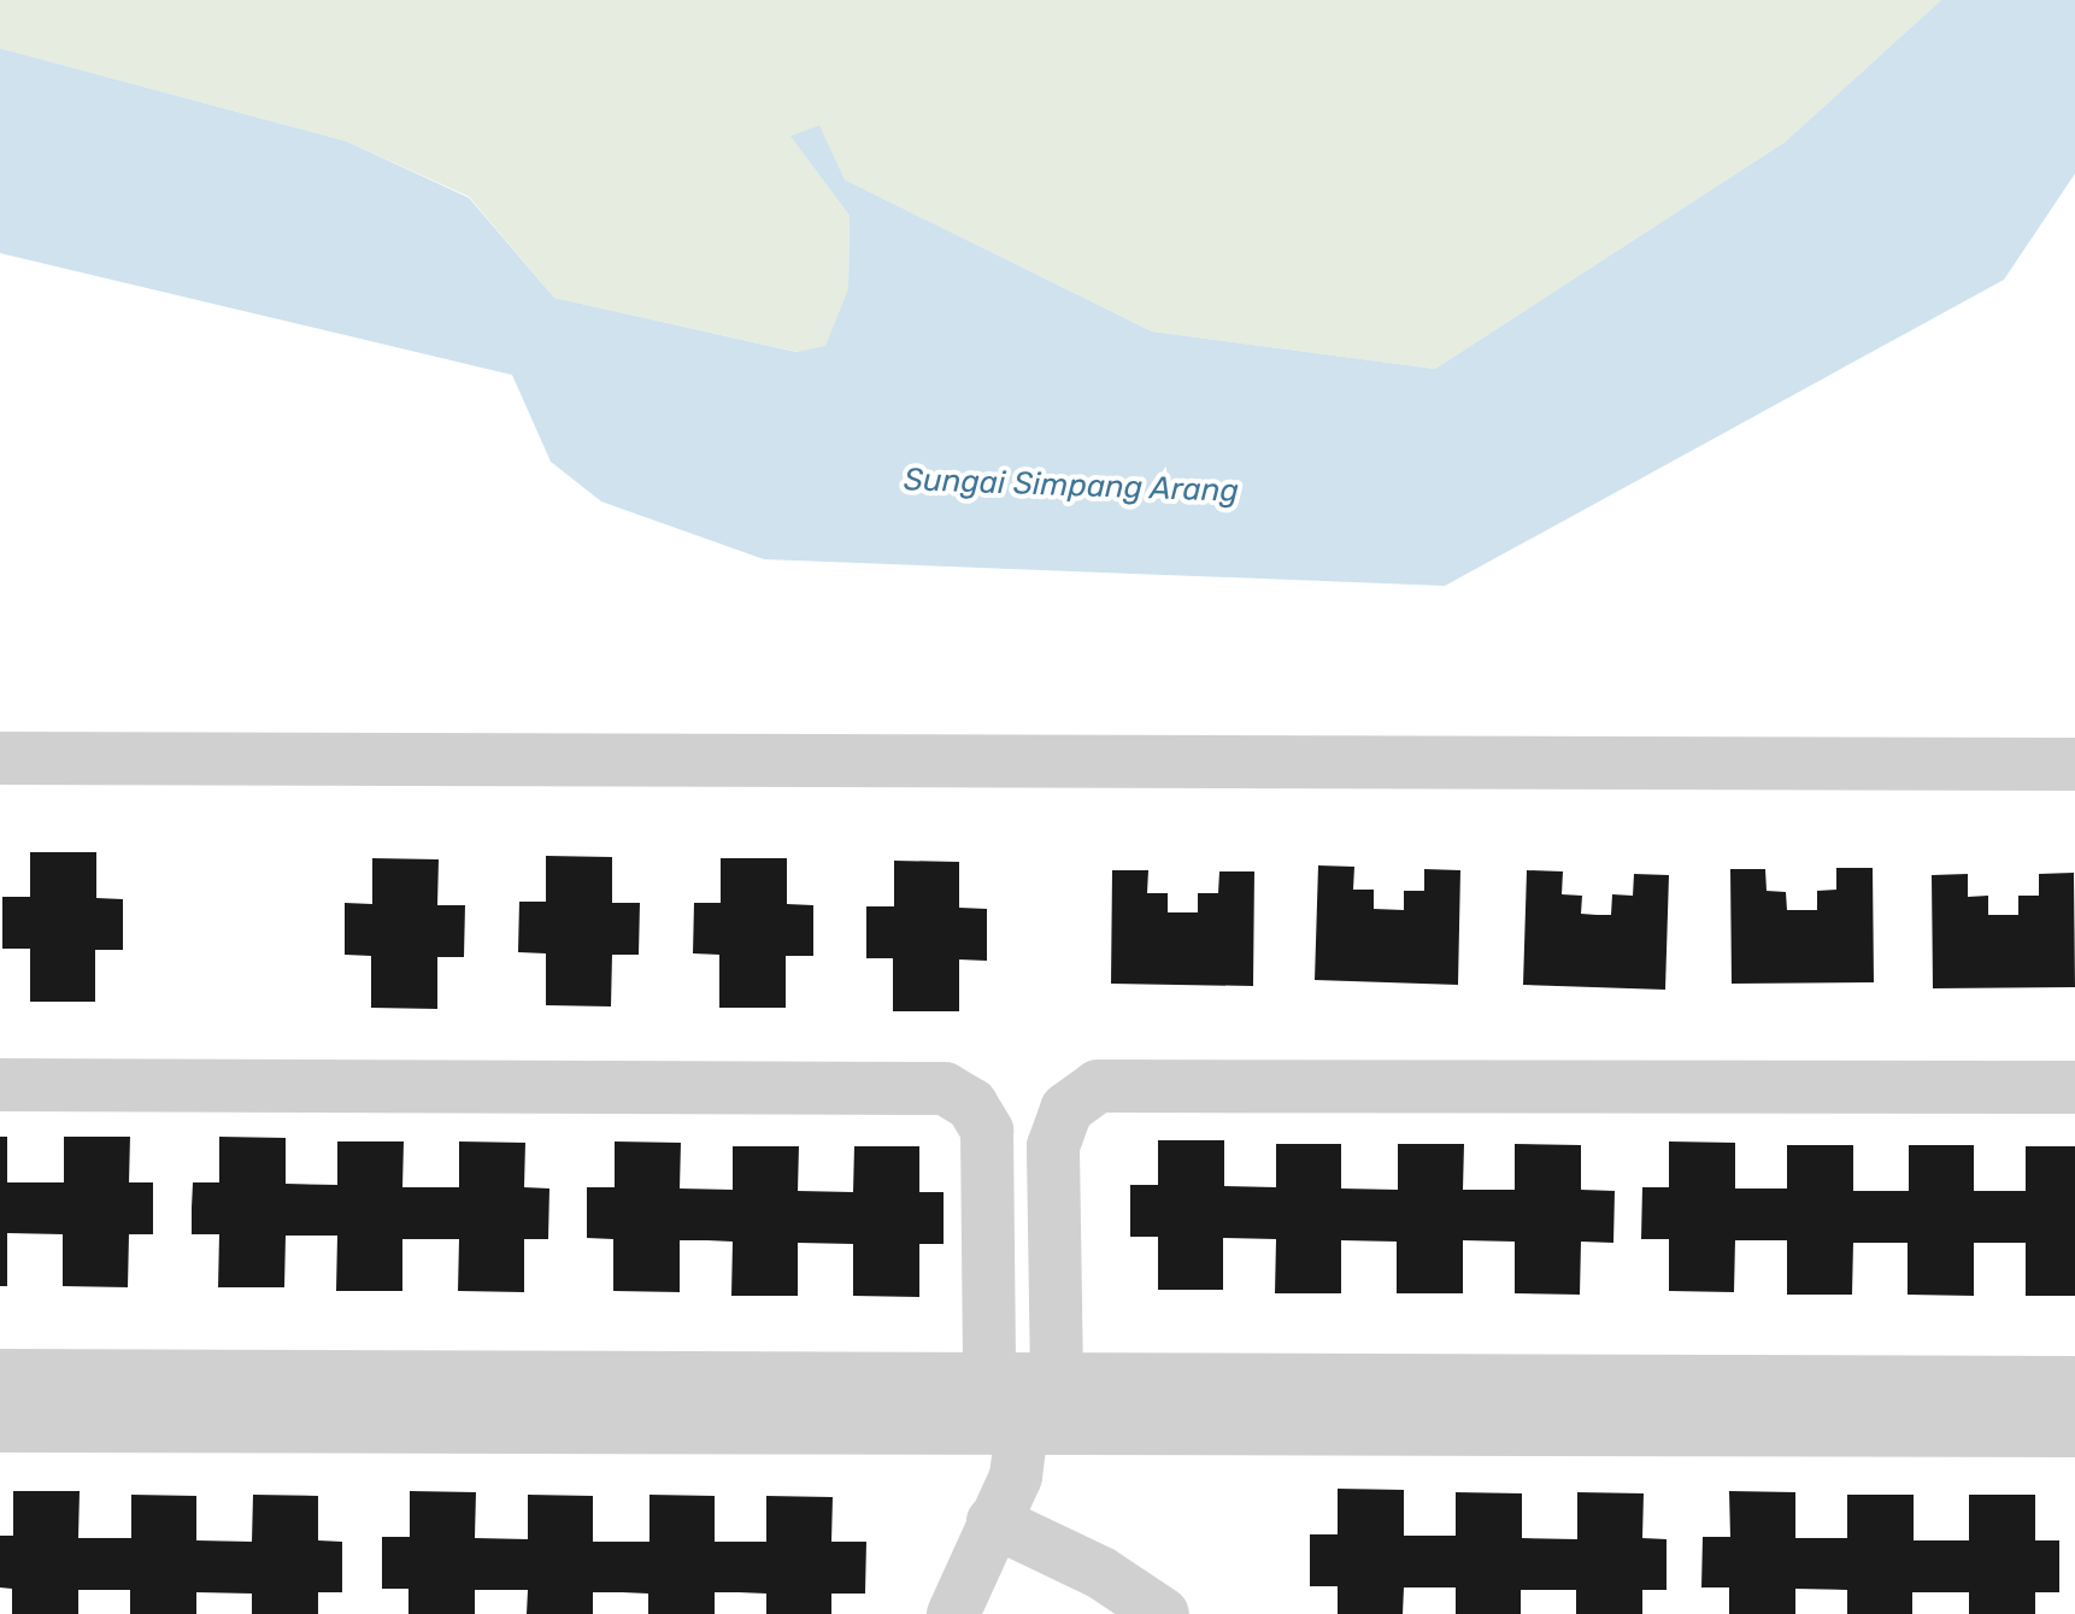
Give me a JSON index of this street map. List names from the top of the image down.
{
  "water": ["Sungai Simpang Arang"]
}
